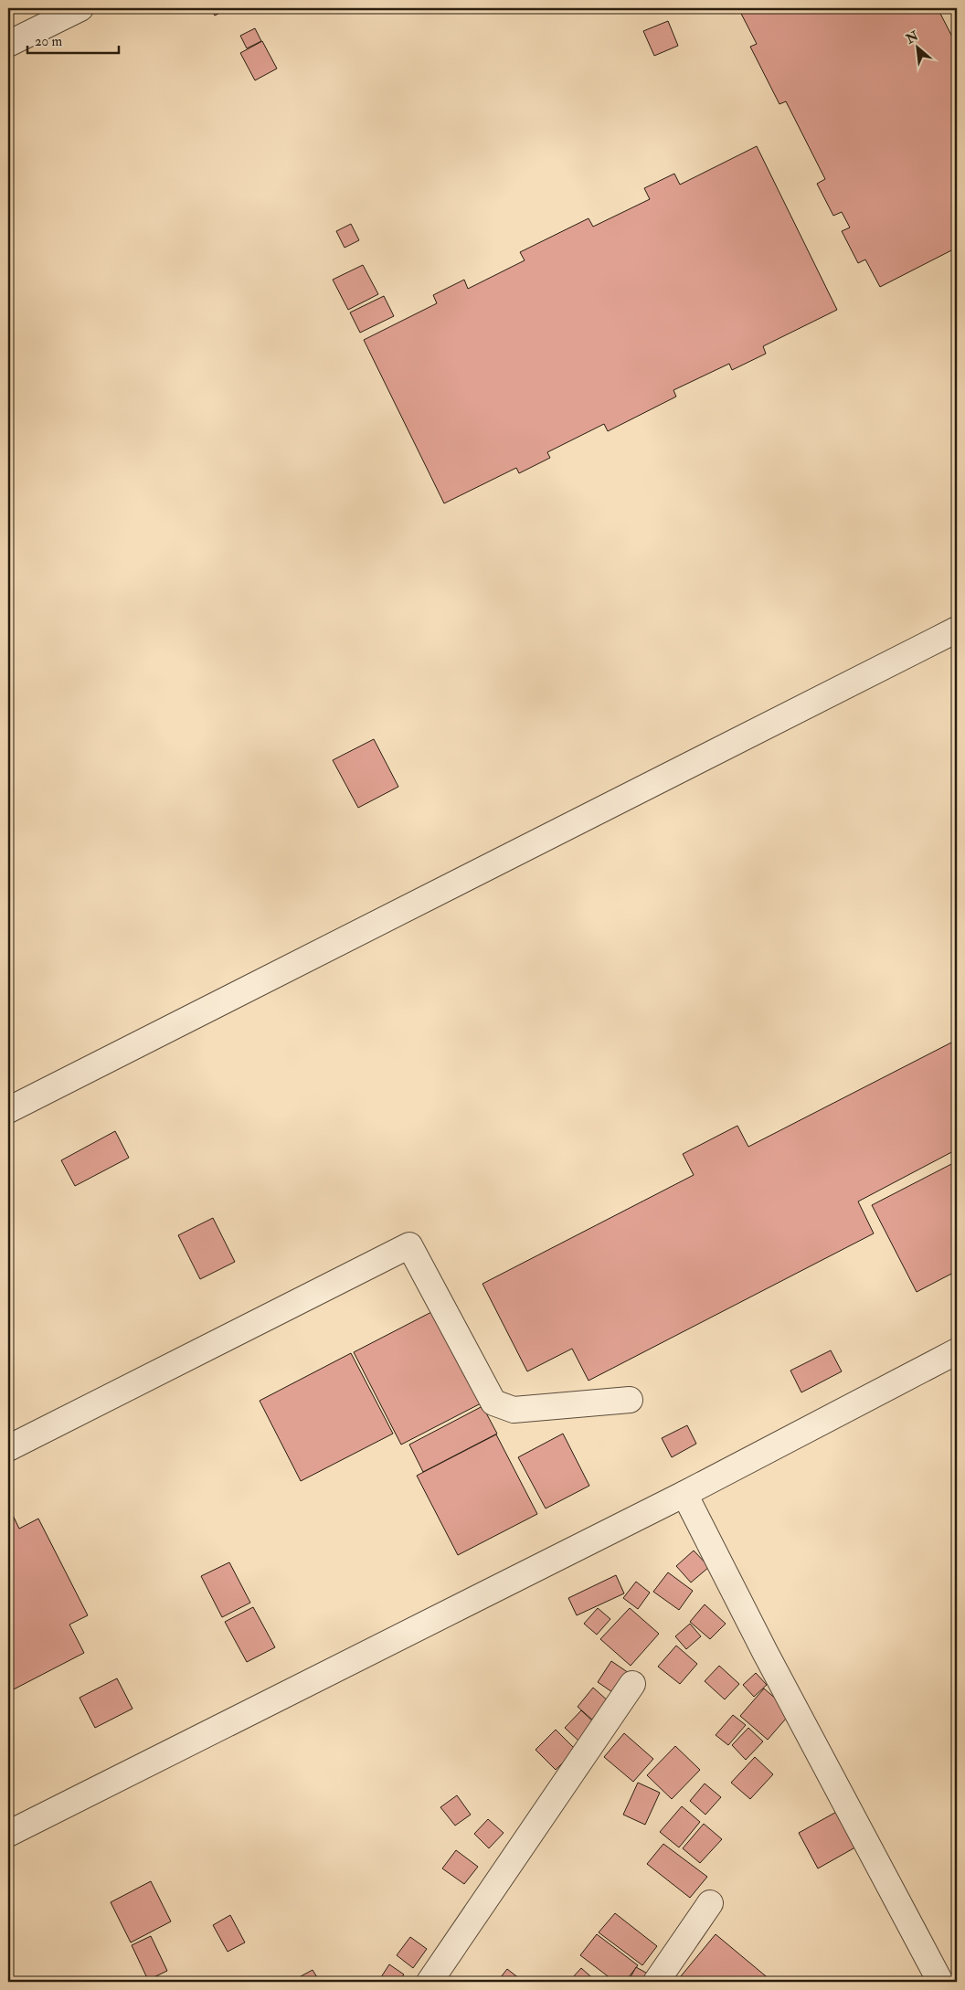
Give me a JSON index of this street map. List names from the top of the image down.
{
  "scale_bar": "20 m",
  "north": "top left"
}
